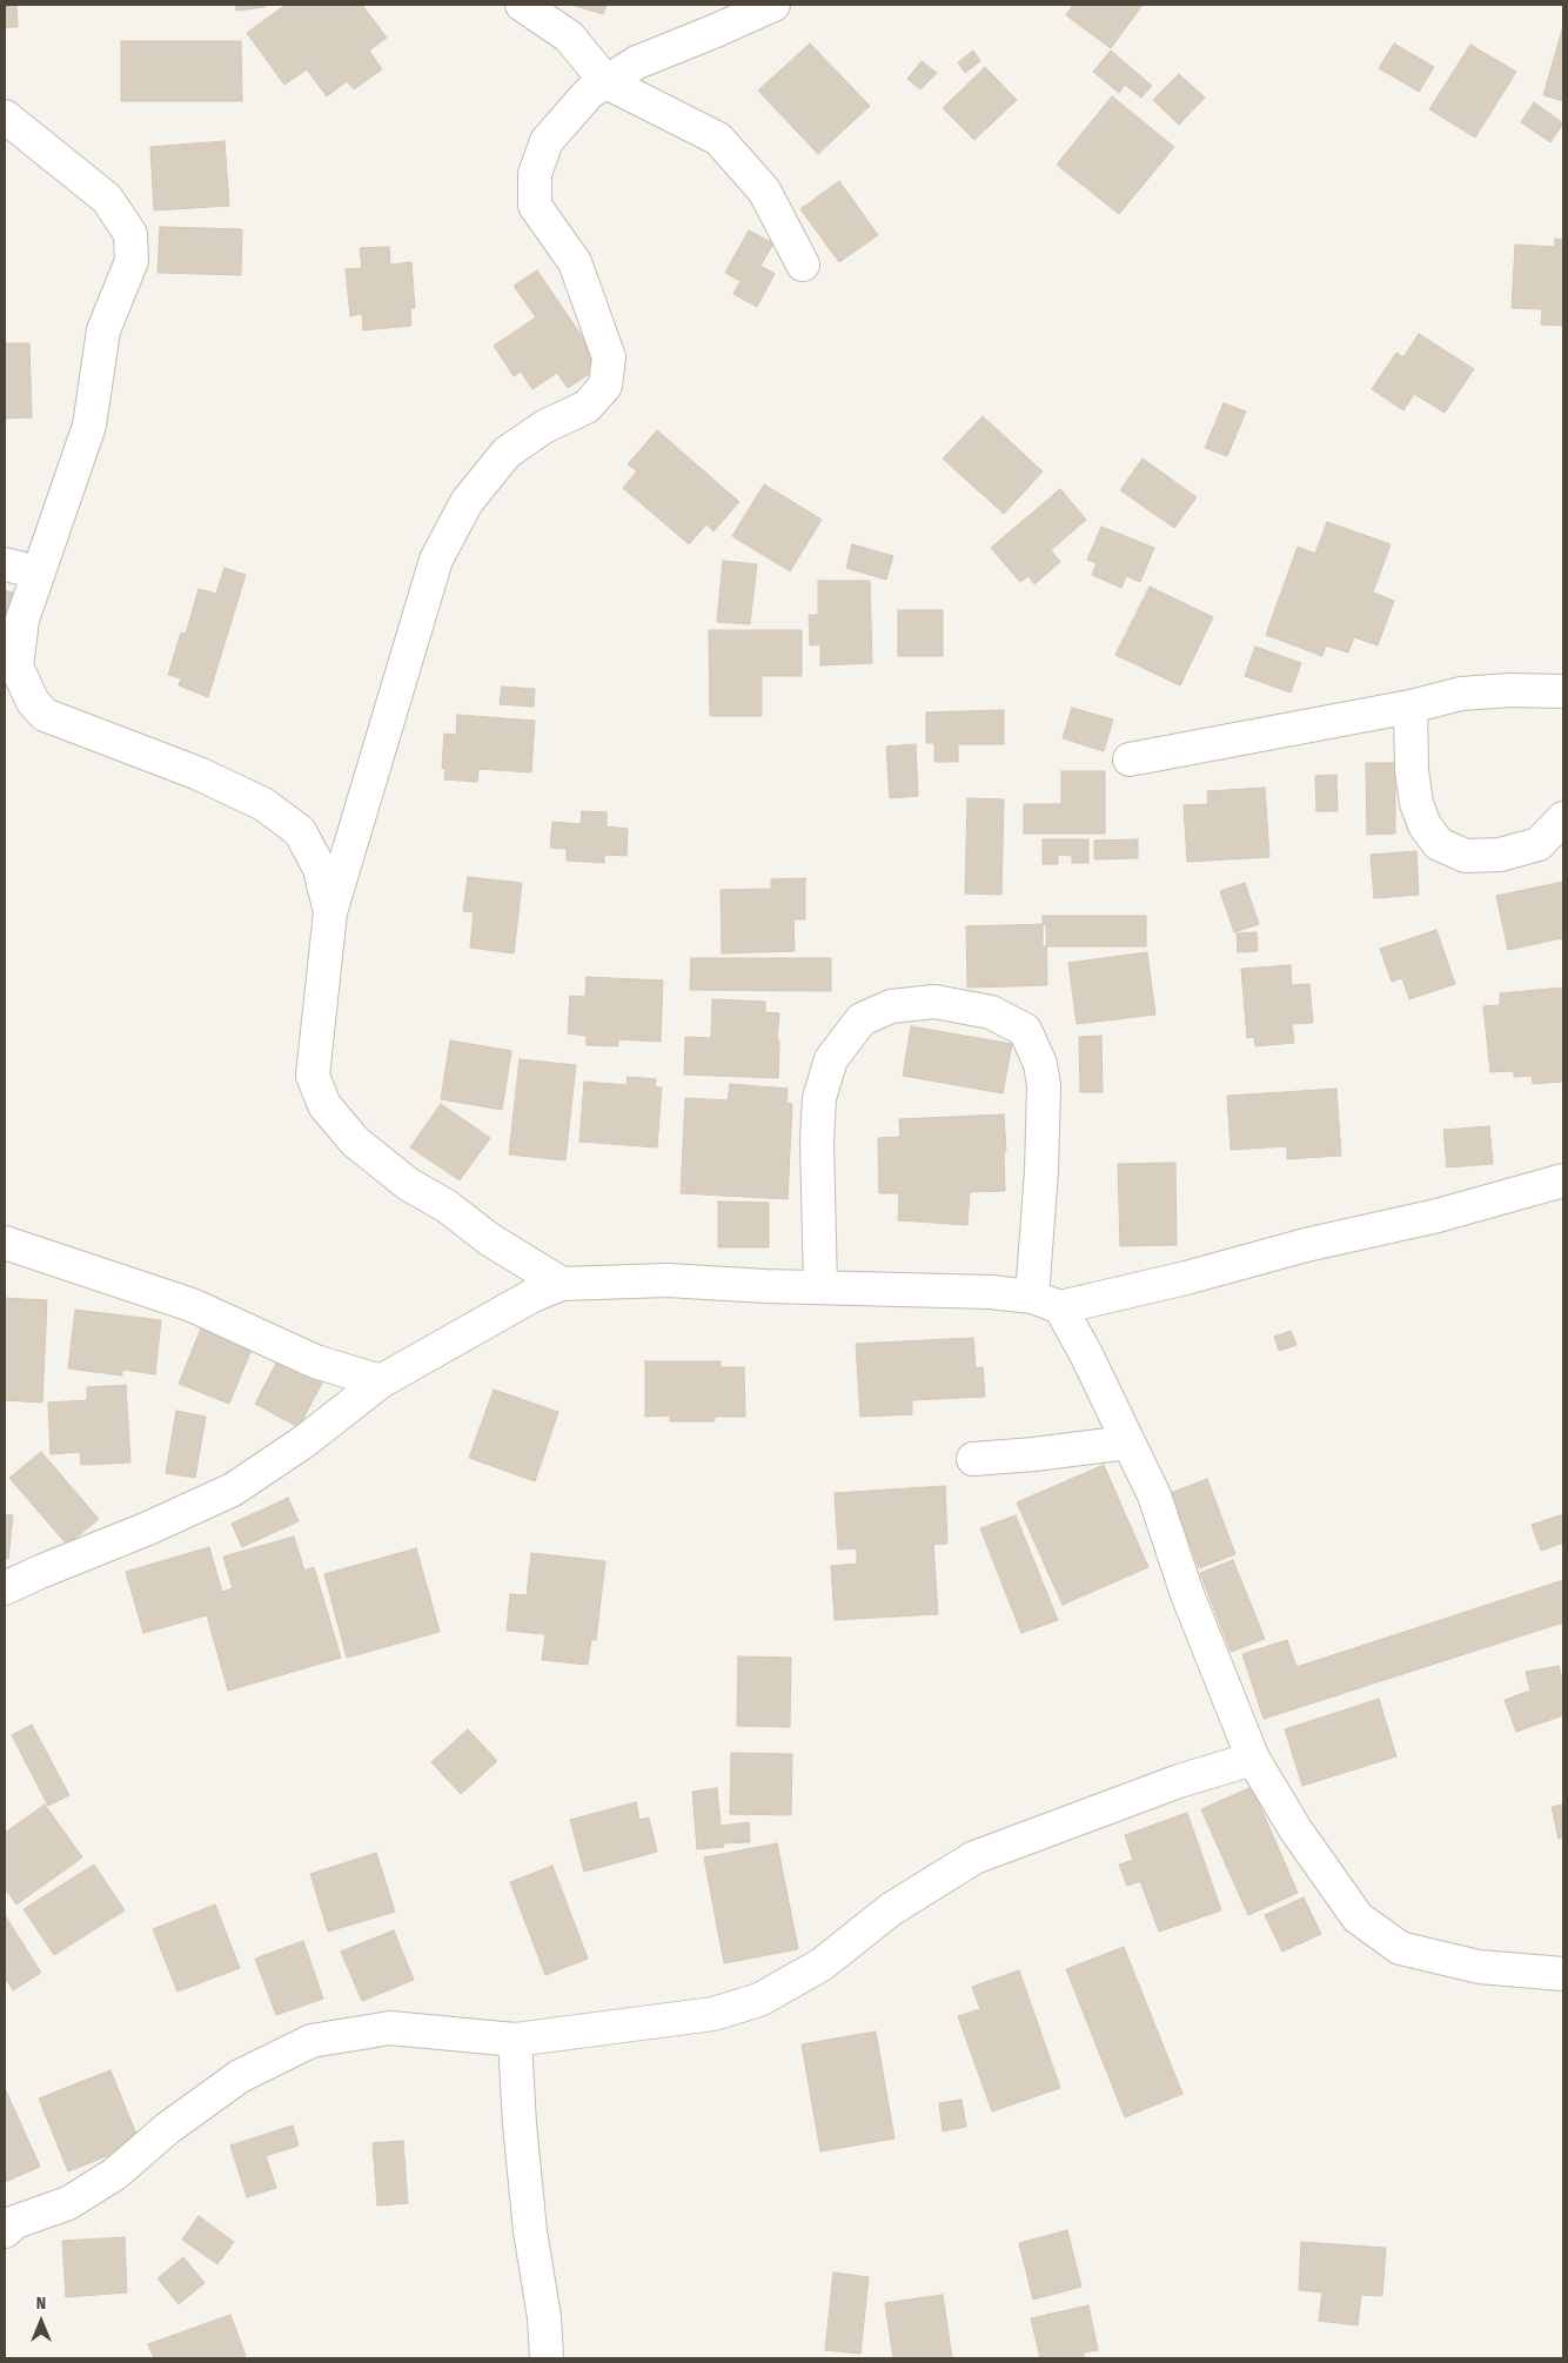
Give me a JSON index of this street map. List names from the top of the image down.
{
  "north": "top"
}
